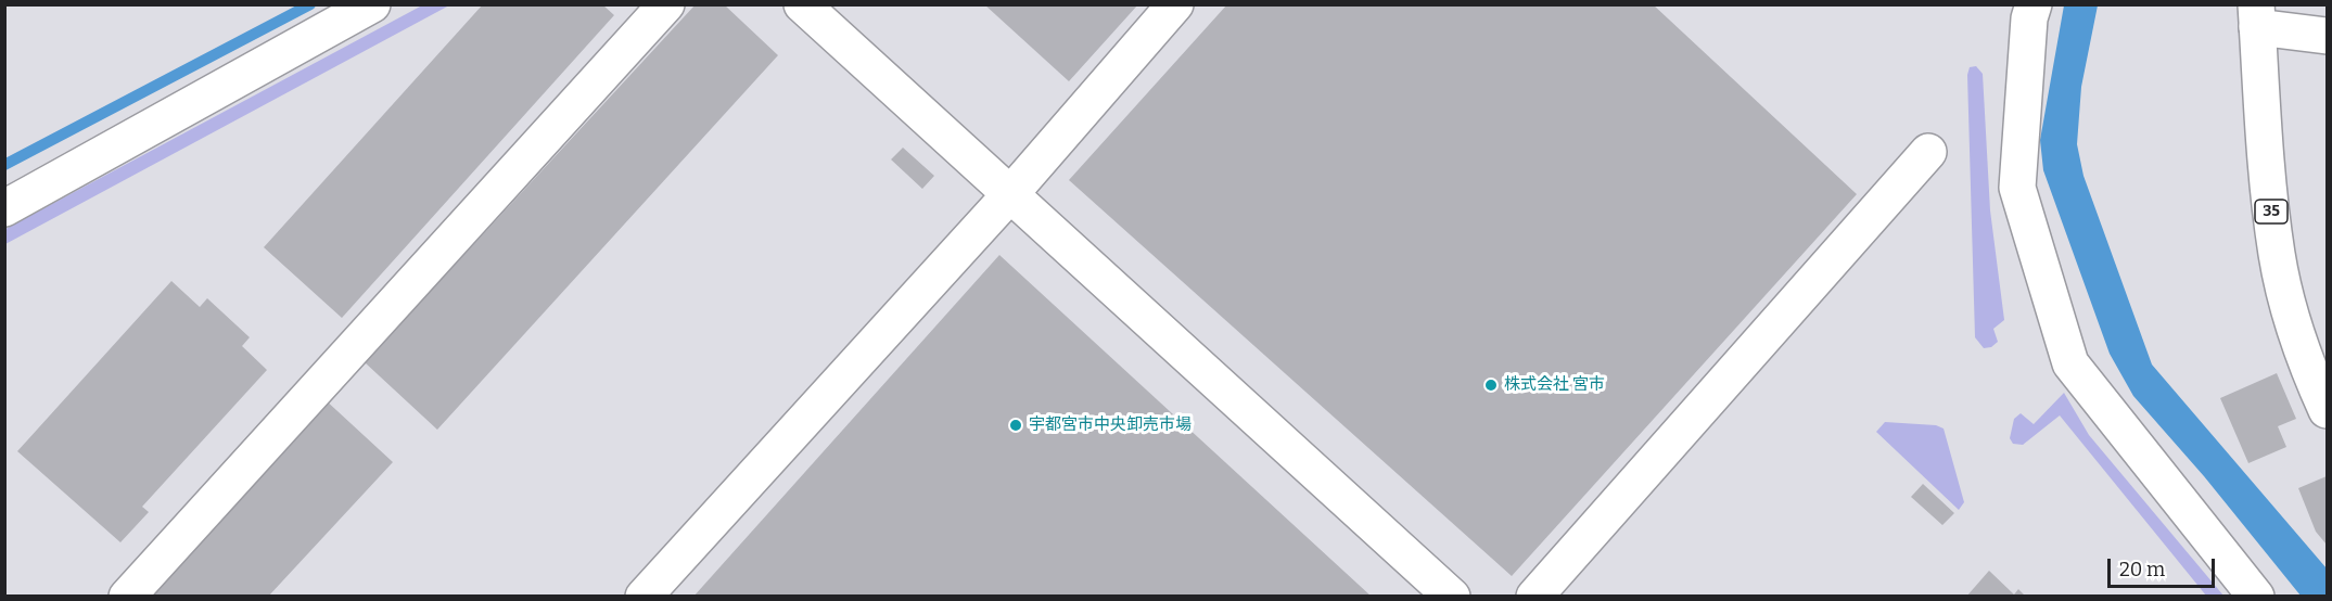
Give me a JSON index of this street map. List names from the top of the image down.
{
  "streets": {
    "street": ["35"]
  },
  "places": ["株式会社 宮市", "宇都宮市中央卸売市場"],
  "scale_bar": "20 m"
}
